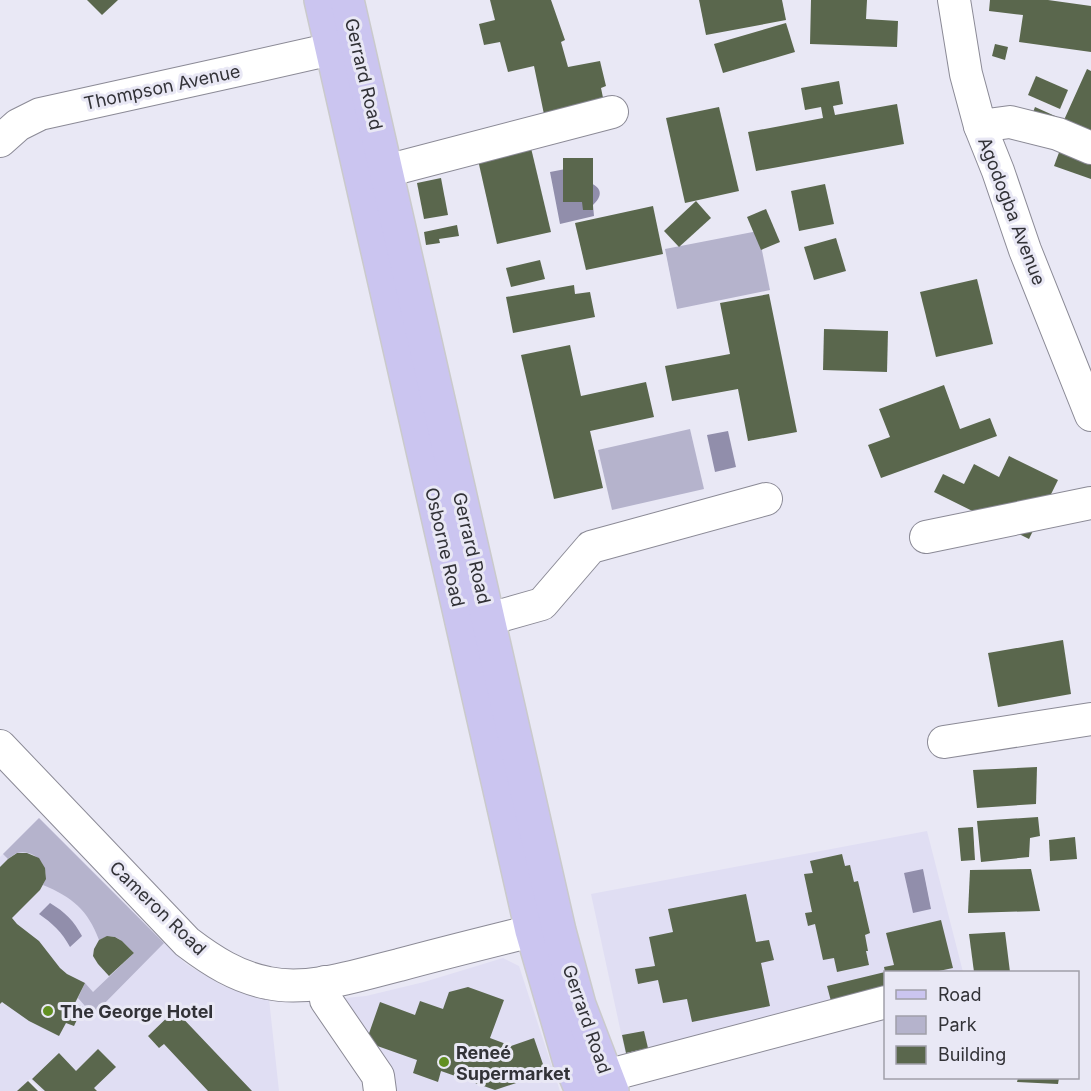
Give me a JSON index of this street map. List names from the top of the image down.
{
  "streets": {
    "main road": ["Gerrard Road", "Osborne Road"],
    "street": ["Thompson Avenue", "Agodogba Avenue", "Cameron Road"]
  },
  "crossings": [
    ["Gerrard Road", "Osborne Road"],
    ["Thompson Avenue", "Osborne Road"],
    ["Osborne Road", "Cameron Road"]
  ],
  "places": ["The George Hotel", "Reneé Supermarket"],
  "legend": ["Road", "Park", "Building"]
}
